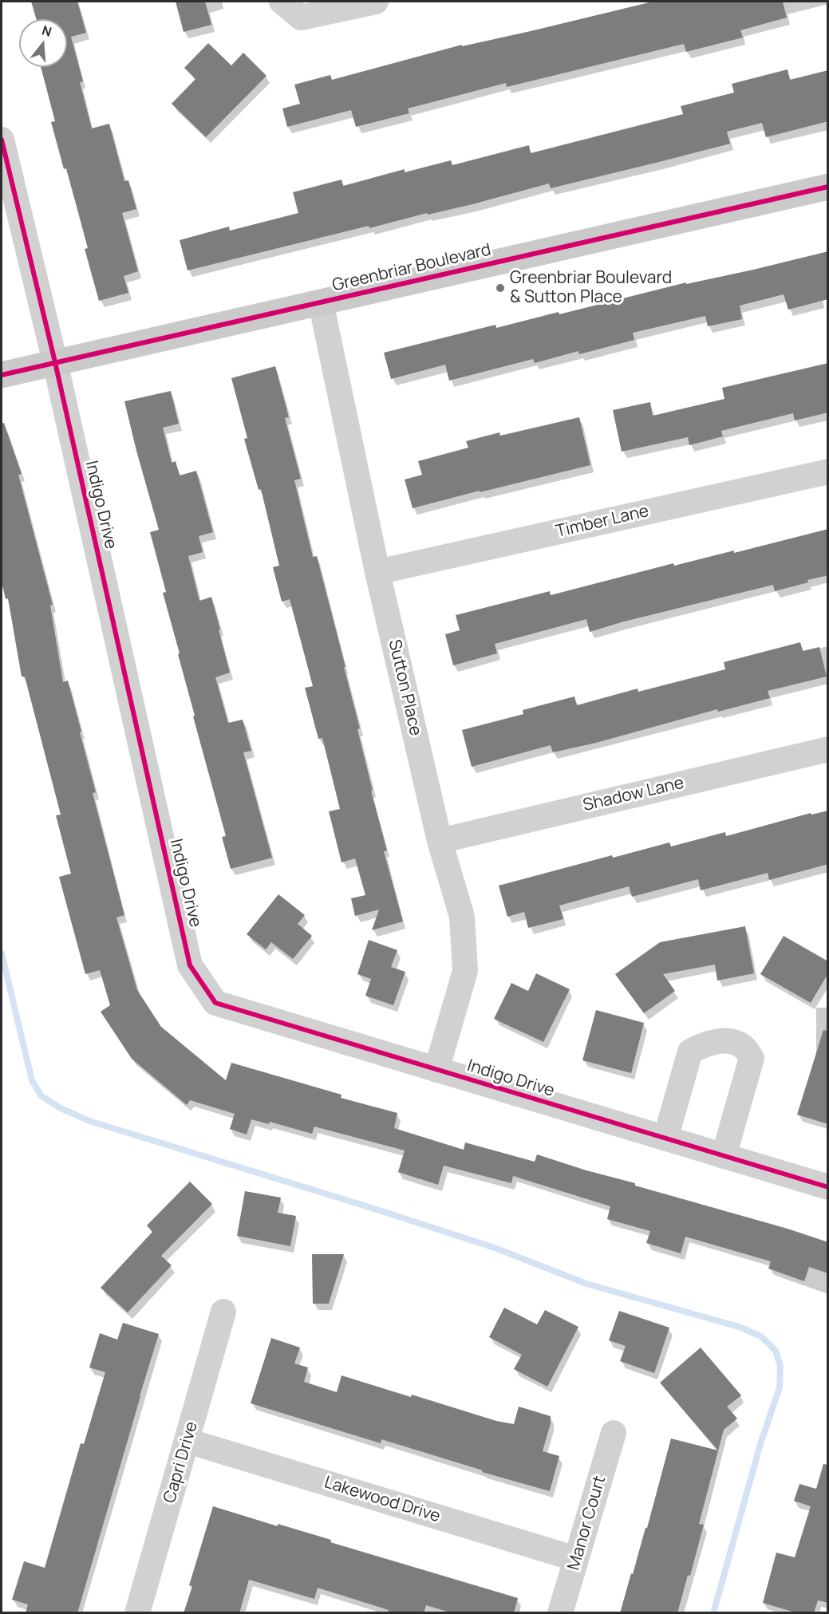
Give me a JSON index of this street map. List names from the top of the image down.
{
  "streets": {
    "street": [
      "Greenbriar Boulevard",
      "Indigo Drive",
      "Timber Lane",
      "Sutton Place",
      "Shadow Lane",
      "Capri Drive",
      "Lakewood Drive",
      "Manor Court"
    ]
  },
  "crossings": [
    ["Greenbriar Boulevard", "Indigo Drive"],
    ["Greenbriar Boulevard", "Sutton Place"],
    ["Indigo Drive", "Sutton Place"],
    ["Timber Lane", "Sutton Place"],
    ["Sutton Place", "Shadow Lane"],
    ["Capri Drive", "Lakewood Drive"],
    ["Lakewood Drive", "Manor Court"]
  ],
  "places": ["Greenbriar Boulevard & Sutton Place"],
  "north": "top"
}
